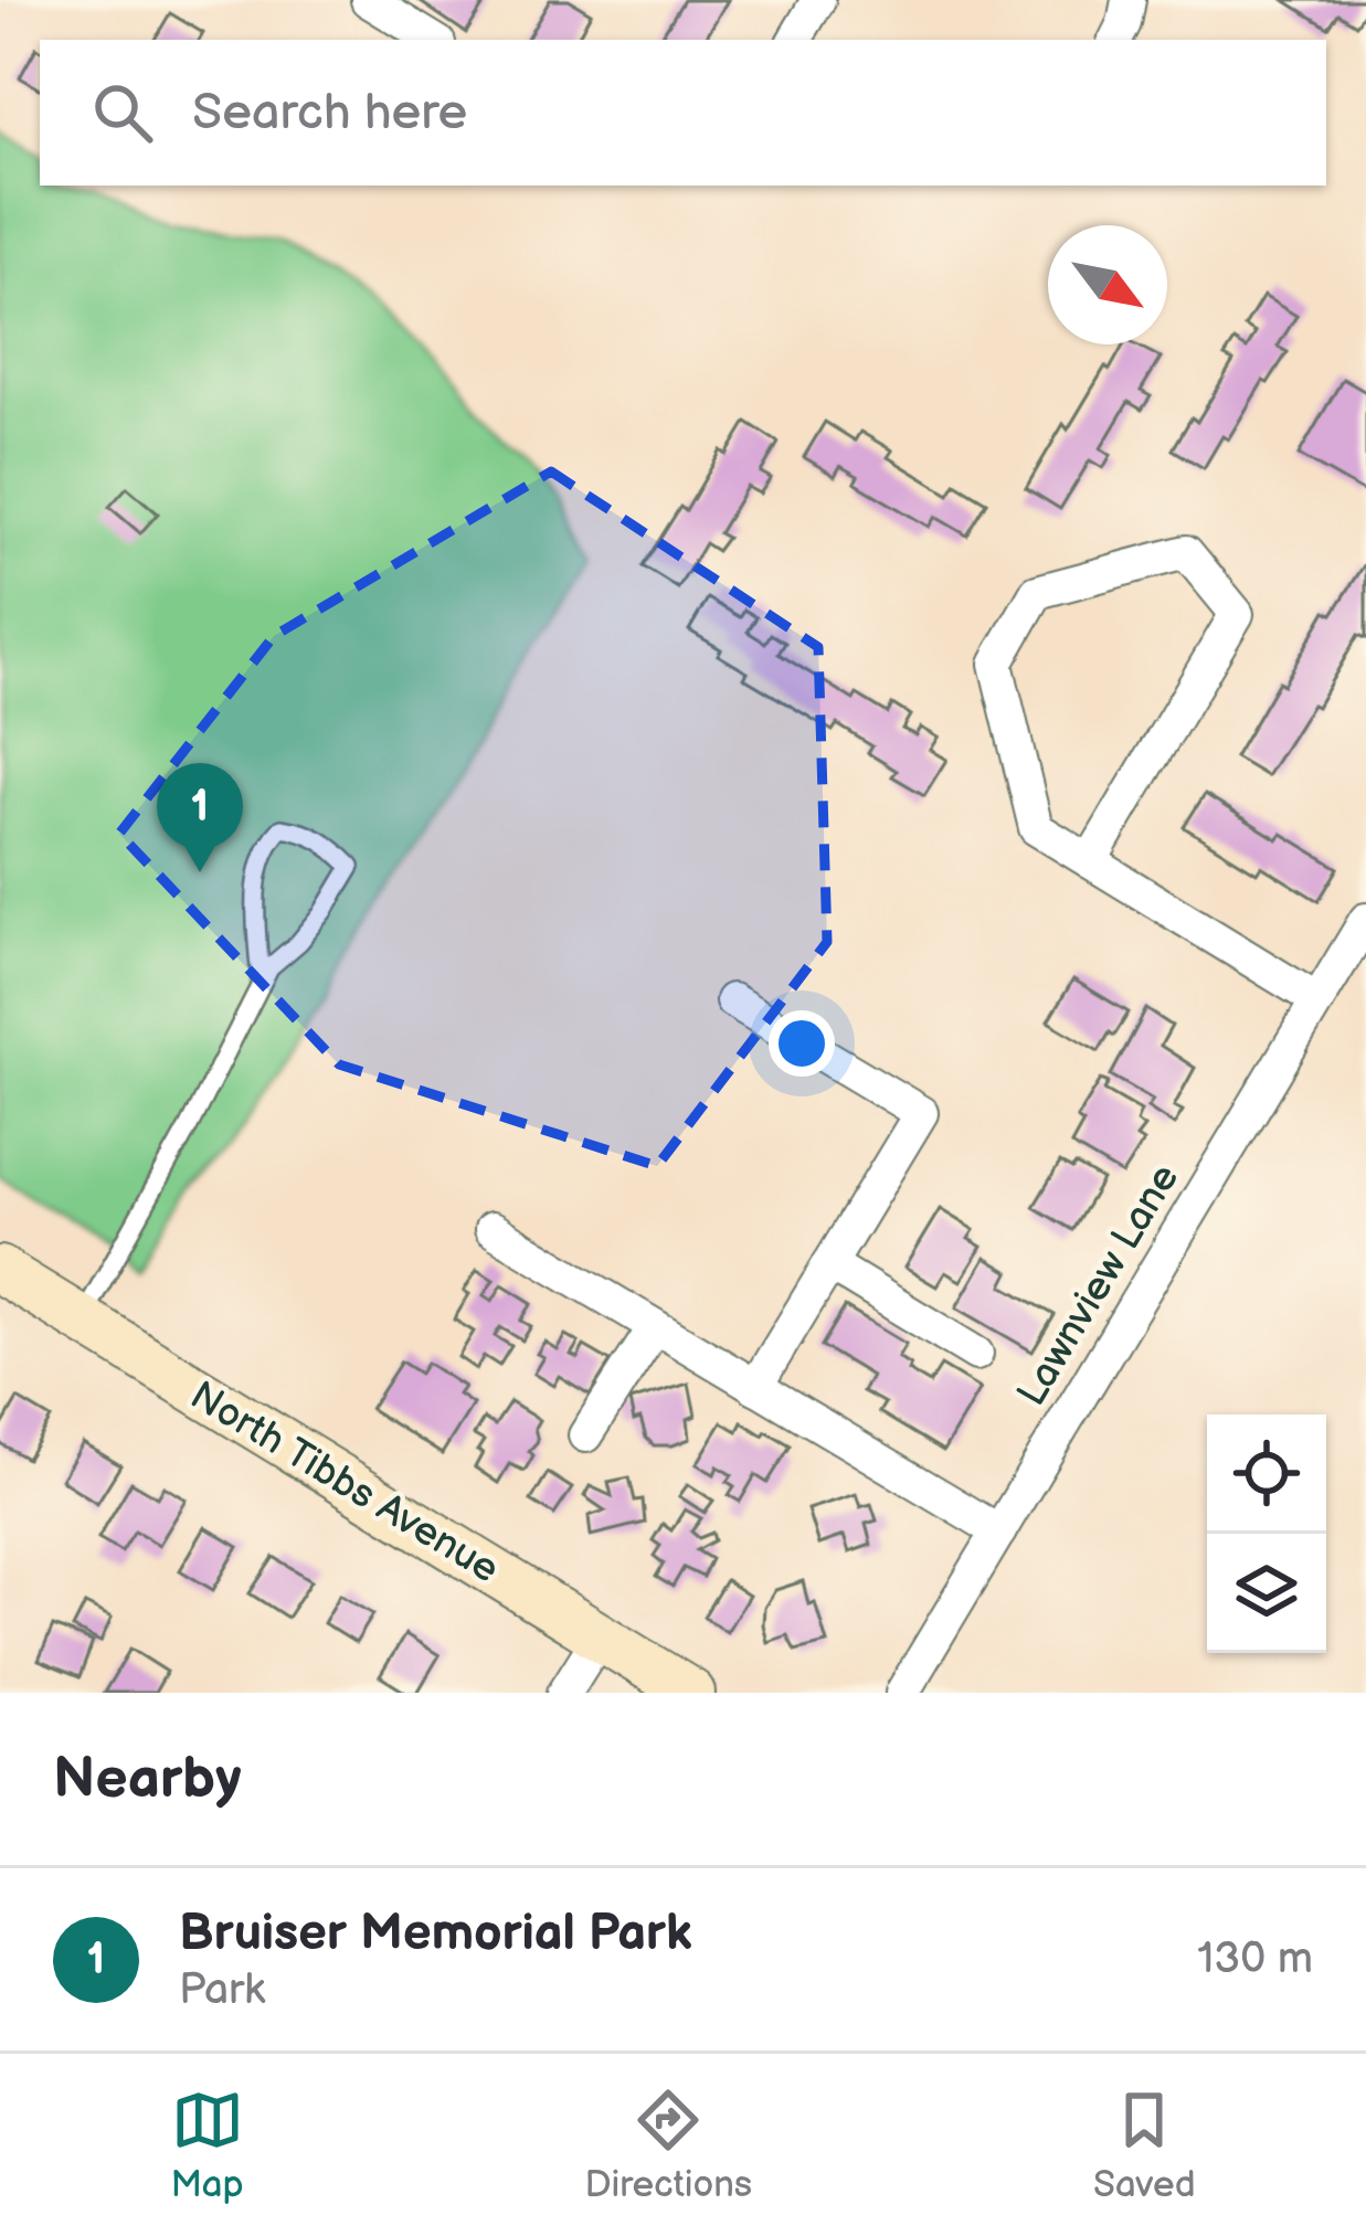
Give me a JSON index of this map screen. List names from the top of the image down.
{
  "streets": {
    "street": ["Lawnview Lane", "North Tibbs Avenue"]
  },
  "north": "bottom right",
  "page": {
    "search": "Search here",
    "pins": "1",
    "heading": "Nearby",
    "list": [
      {
        "mark": "1",
        "name": "Bruiser Memorial Park",
        "note": "Park",
        "value": "130 m"
      }
    ],
    "nav": ["Map", "Directions", "Saved"]
  }
}
